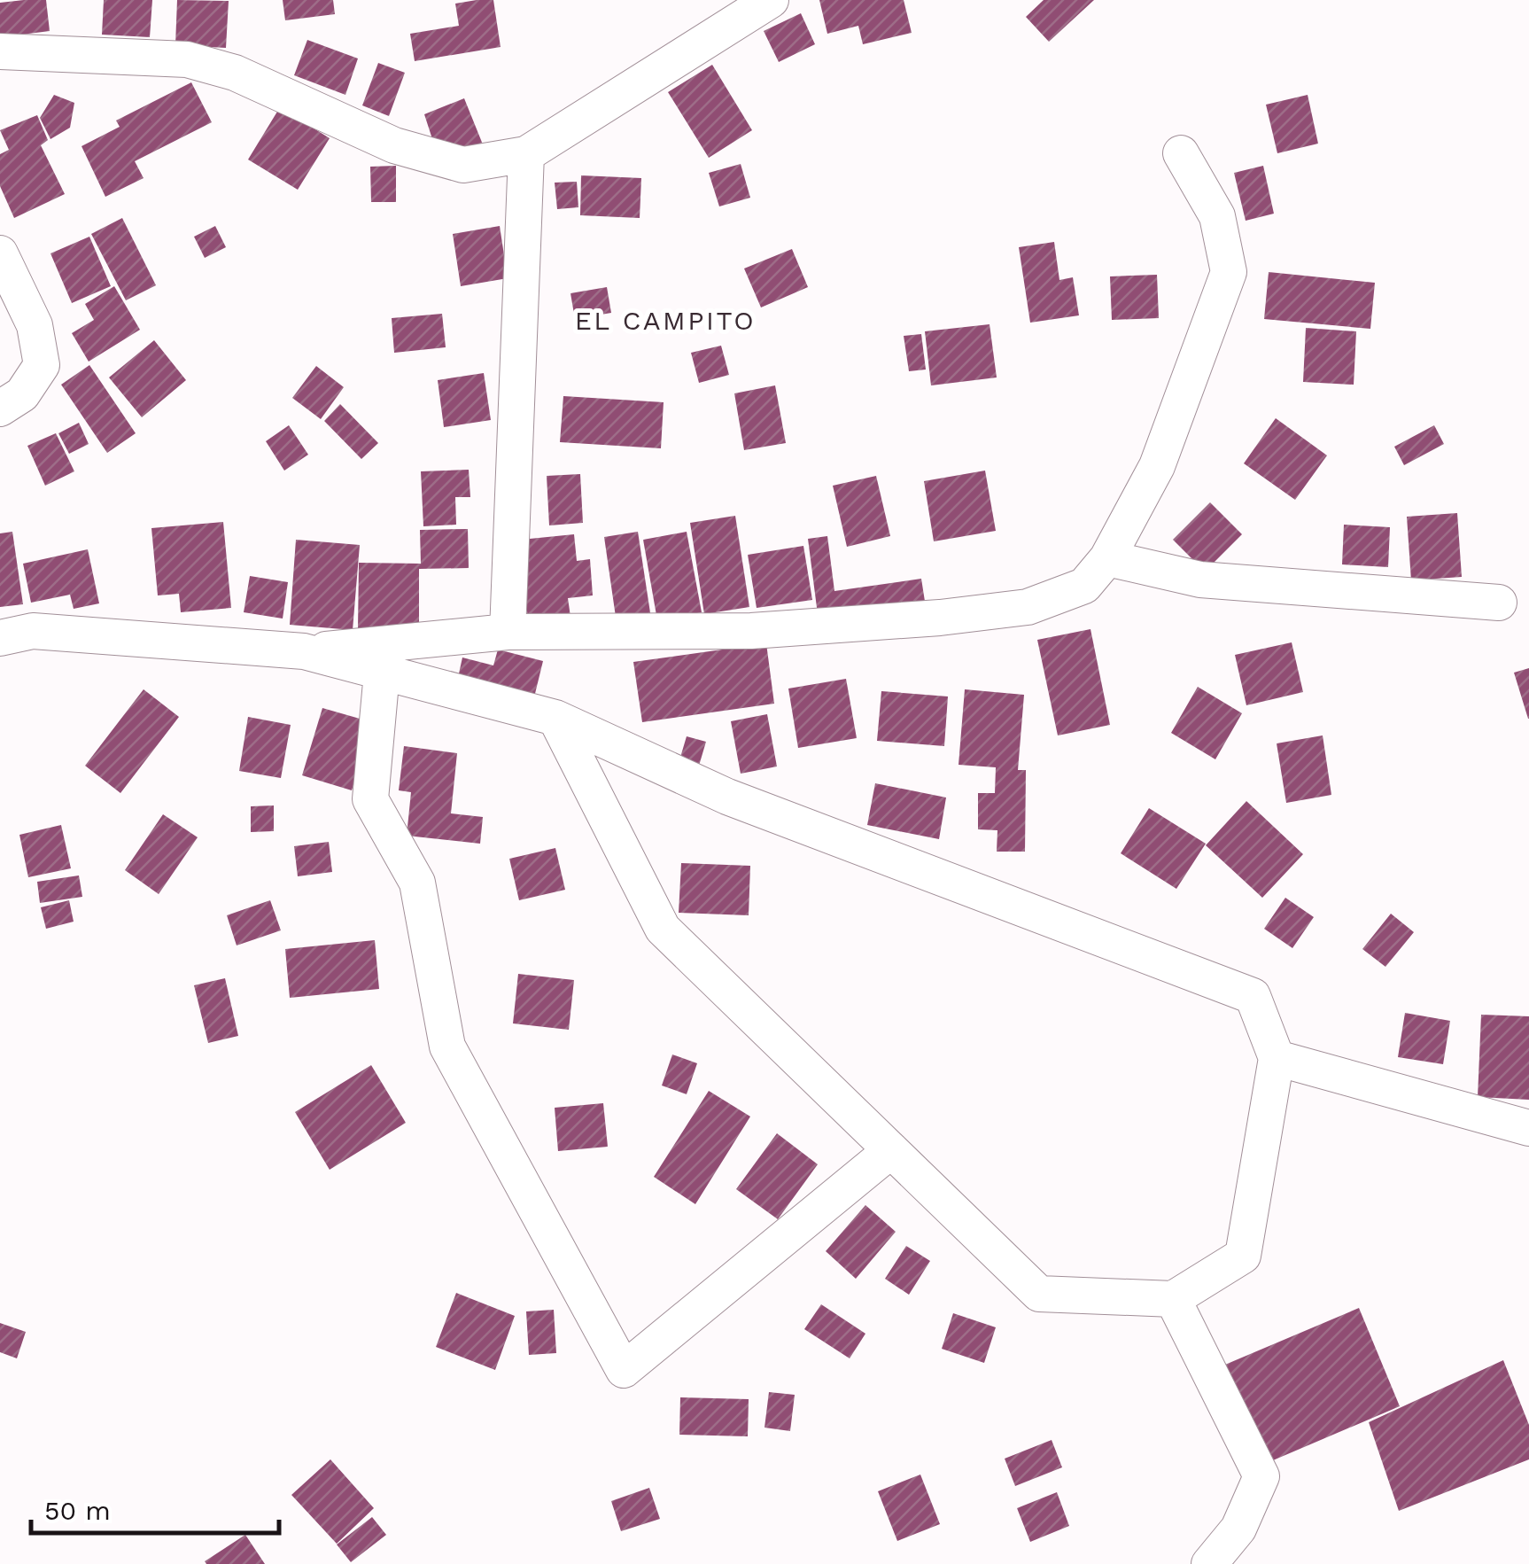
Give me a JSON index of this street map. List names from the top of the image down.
{
  "districts": ["EL CAMPITO"],
  "scale_bar": "50 m"
}
